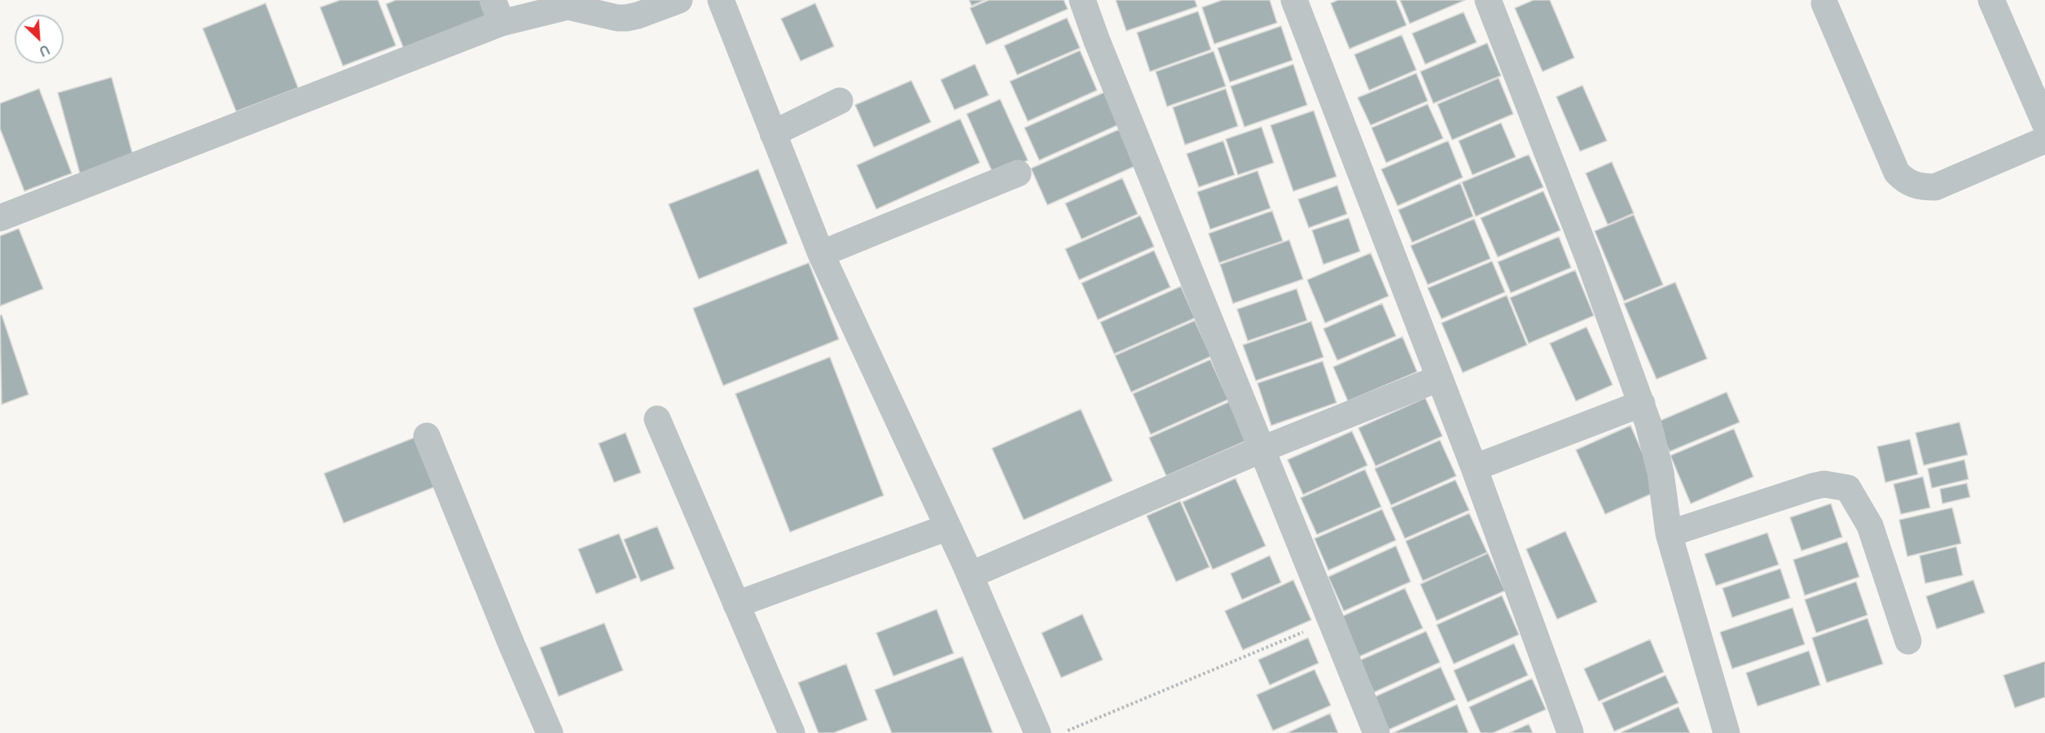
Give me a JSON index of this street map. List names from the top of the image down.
{
  "north": "bottom right"
}
